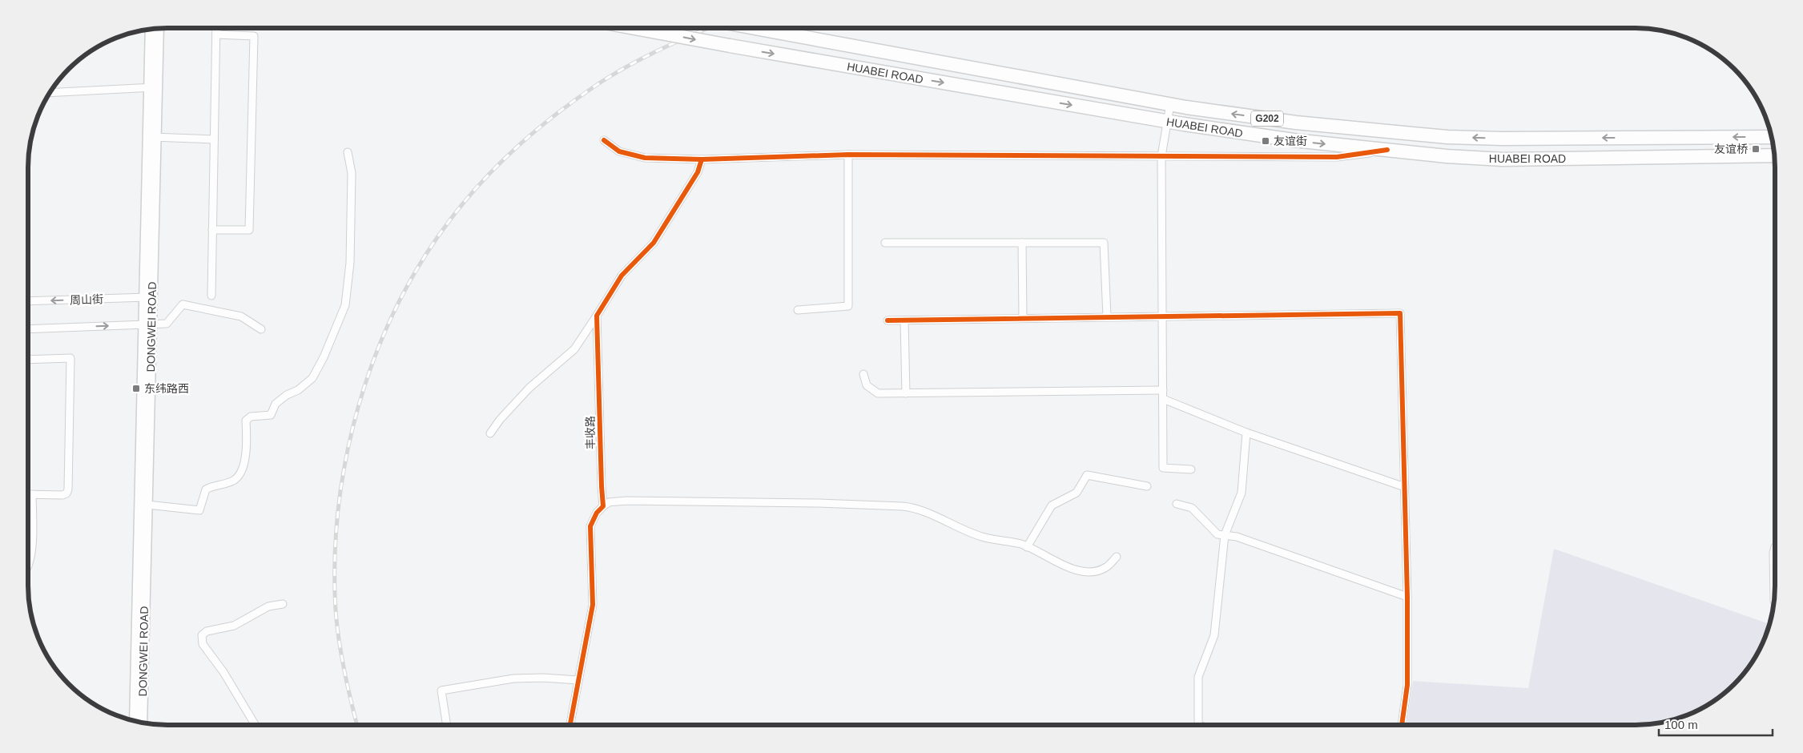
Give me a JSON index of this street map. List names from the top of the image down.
{
  "streets": {
    "highway": ["HUABEI ROAD", "G202"],
    "main road": ["DONGWEI ROAD"],
    "street": ["周山街", "丰收路"]
  },
  "crossings": [
    ["周山街", "DONGWEI ROAD"]
  ],
  "places": {
    "transit": ["友谊街", "友谊桥", "东纬路西"]
  },
  "scale_bar": "100 m"
}
